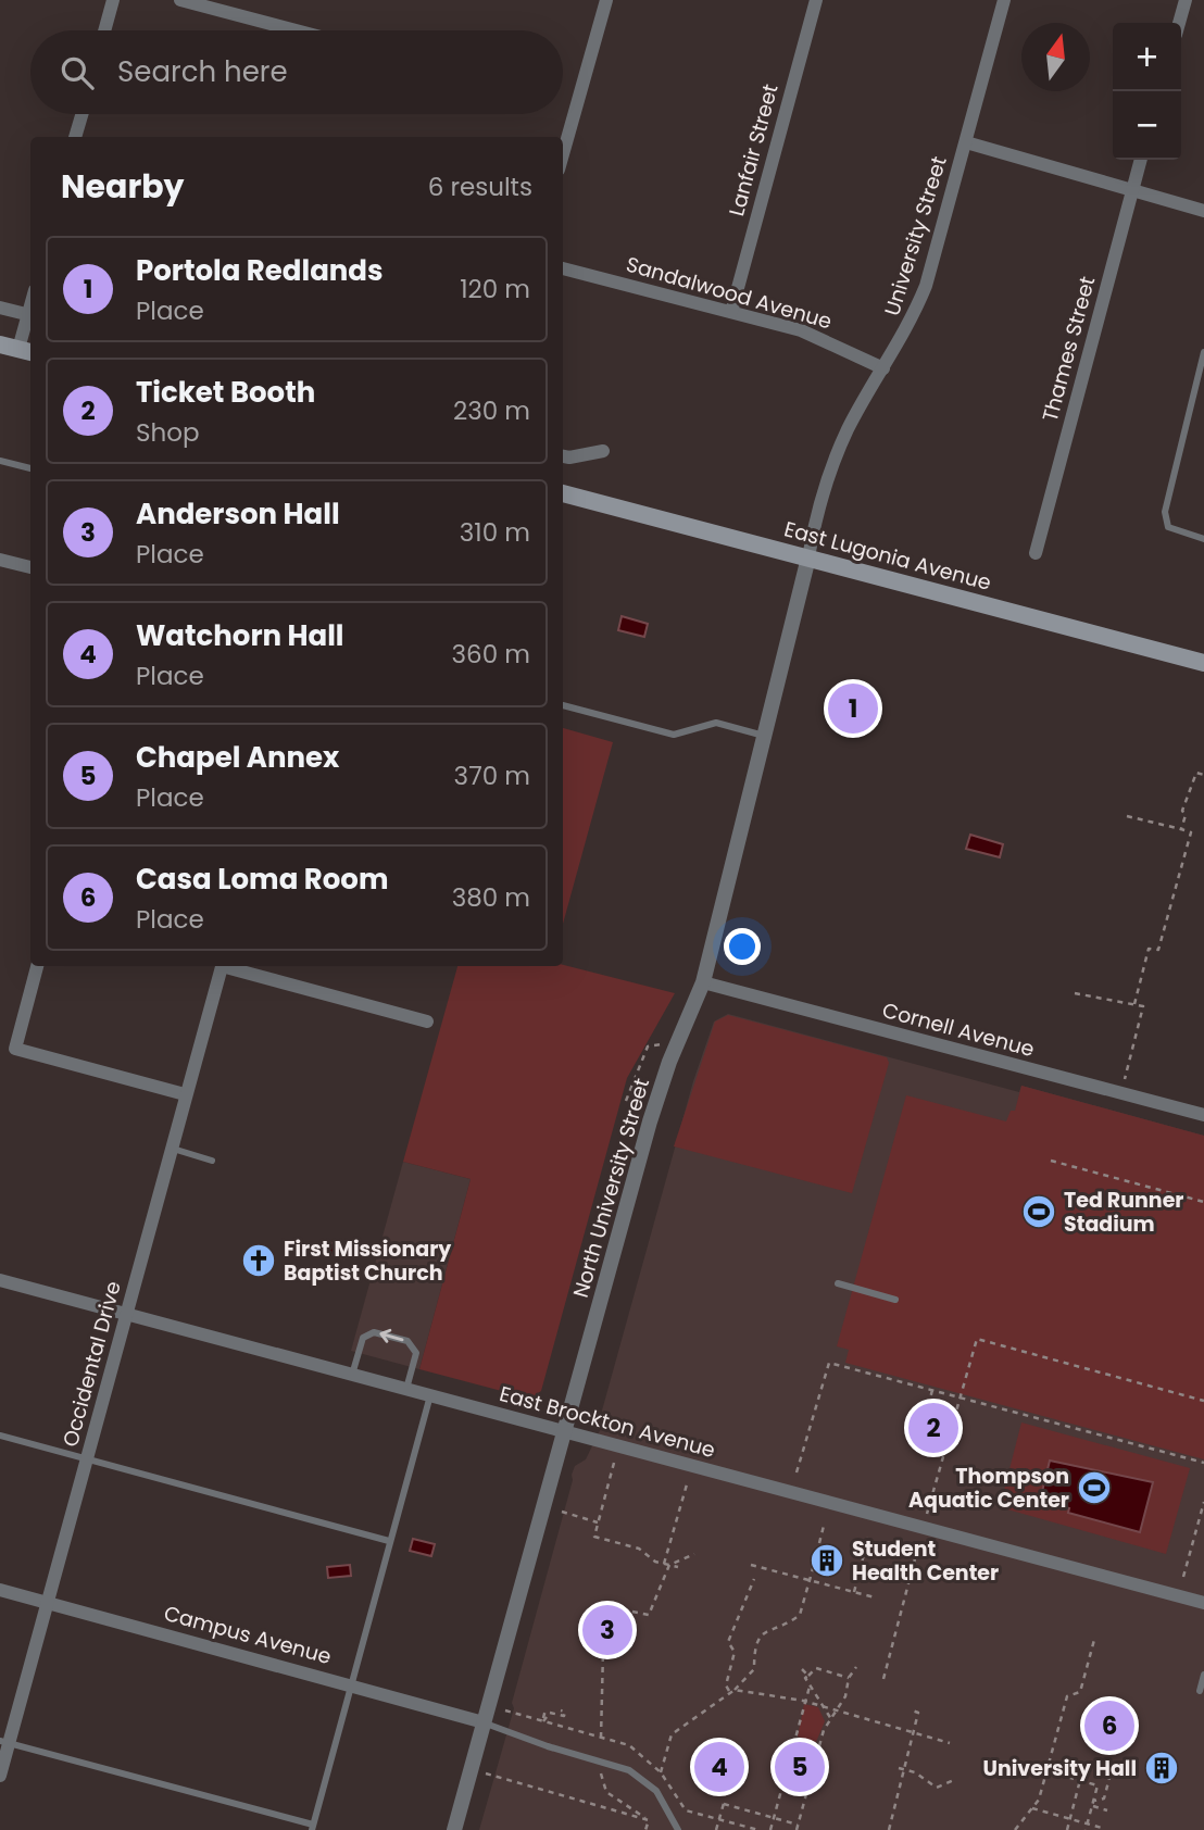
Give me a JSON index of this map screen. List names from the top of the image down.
{
  "streets": {
    "main road": ["East Lugonia Avenue"],
    "street": [
      "Lanfair Street",
      "University Street",
      "Sandalwood Avenue",
      "Thames Street",
      "Cornell Avenue",
      "North University Street",
      "Occidental Drive",
      "East Brockton Avenue",
      "Campus Avenue"
    ]
  },
  "crossings": [
    ["Lanfair Street", "Sandalwood Avenue"],
    ["University Street", "Sandalwood Avenue"],
    ["University Street", "East Lugonia Avenue"],
    ["University Street", "North University Street"],
    ["East Lugonia Avenue", "North University Street"],
    ["Cornell Avenue", "North University Street"],
    ["North University Street", "East Brockton Avenue"],
    ["North University Street", "Campus Avenue"],
    ["Occidental Drive", "East Brockton Avenue"],
    ["Occidental Drive", "Campus Avenue"]
  ],
  "places": {
    "sports": ["Ted Runner Stadium", "Thompson Aquatic Center"],
    "church": ["First Missionary Baptist Church"],
    "building": ["Student Health Center", "University Hall"]
  },
  "north": "top",
  "page": {
    "map_buttons": ["+", "−"],
    "search": "Search here",
    "heading": ["Nearby", "6 results"],
    "list": [
      {
        "mark": "1",
        "name": "Portola Redlands",
        "note": "Place",
        "value": "120 m"
      },
      {
        "mark": "2",
        "name": "Ticket Booth",
        "note": "Shop",
        "value": "230 m"
      },
      {
        "mark": "3",
        "name": "Anderson Hall",
        "note": "Place",
        "value": "310 m"
      },
      {
        "mark": "4",
        "name": "Watchorn Hall",
        "note": "Place",
        "value": "360 m"
      },
      {
        "mark": "5",
        "name": "Chapel Annex",
        "note": "Place",
        "value": "370 m"
      },
      {
        "mark": "6",
        "name": "Casa Loma Room",
        "note": "Place",
        "value": "380 m"
      }
    ],
    "pins": [
      "1",
      "2",
      "3",
      "6",
      "4",
      "5"
    ]
  }
}
